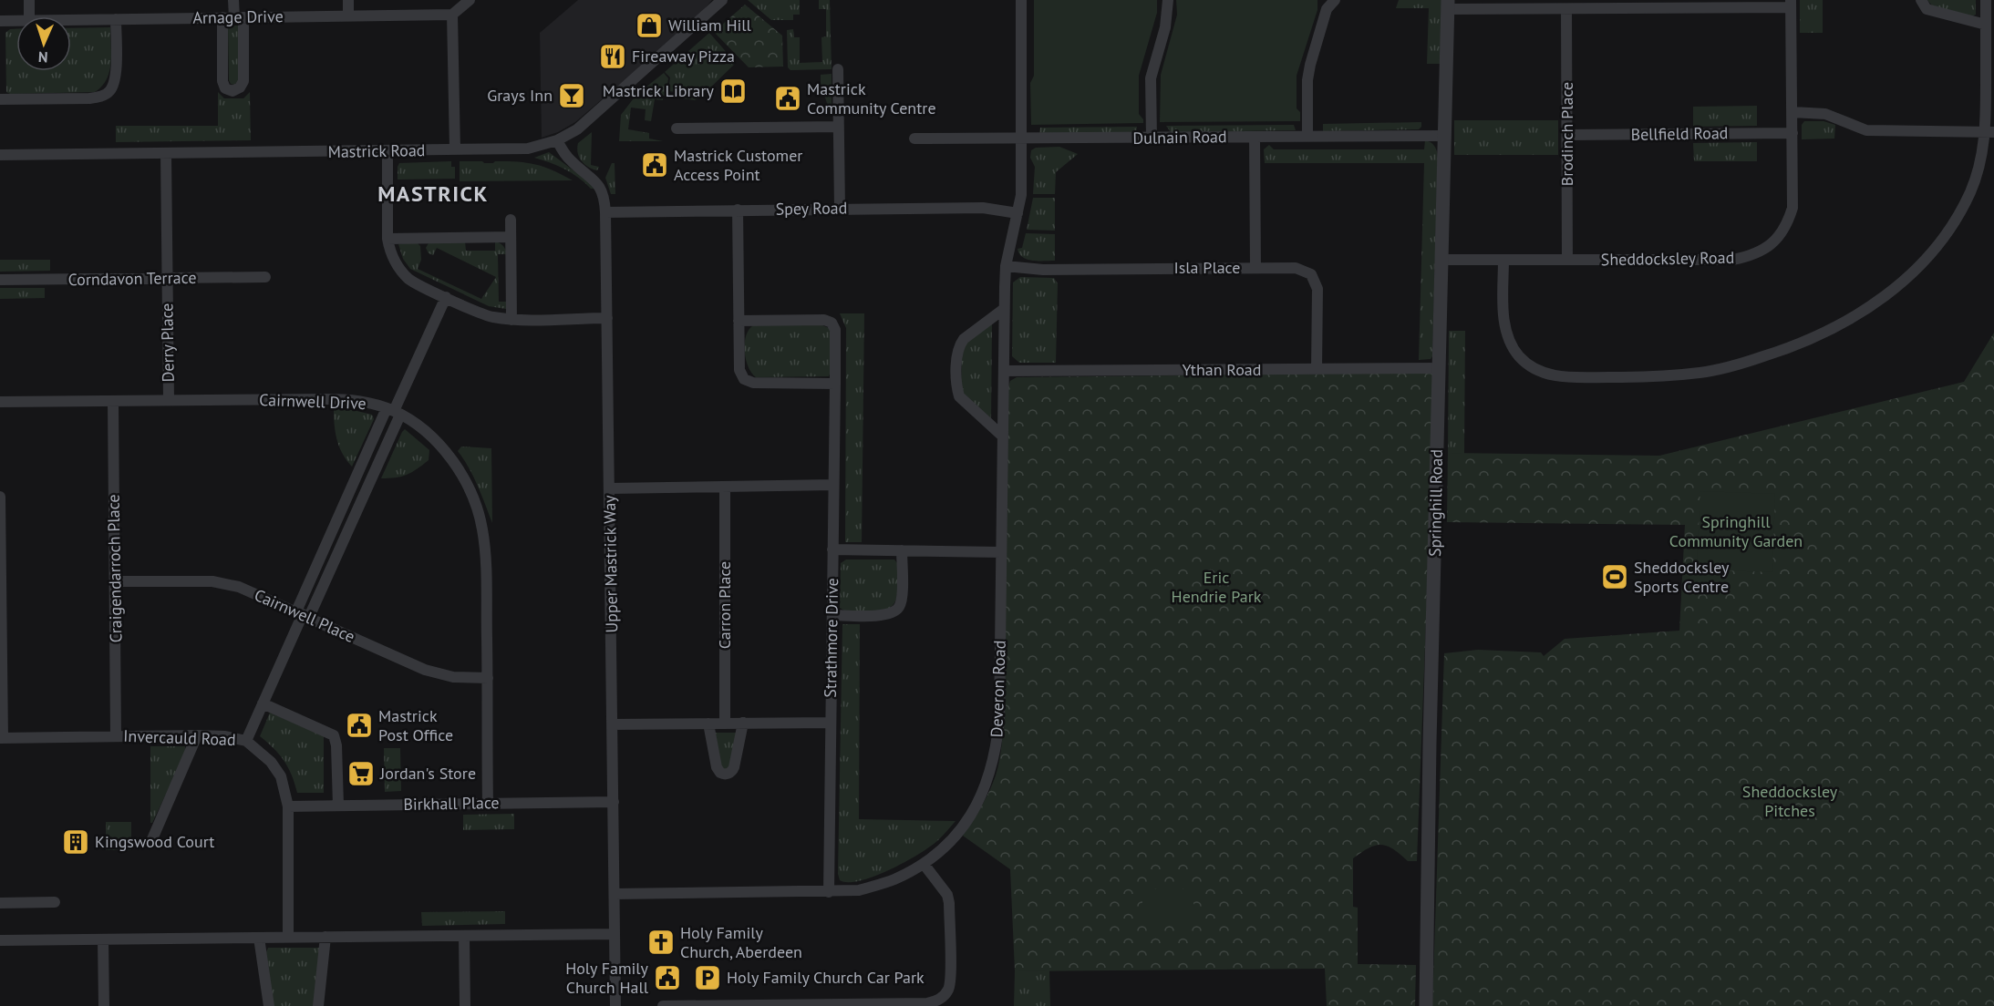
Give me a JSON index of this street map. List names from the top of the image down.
{
  "streets": {
    "street": [
      "Arnage Drive",
      "Brodinch Place",
      "Bellfield Road",
      "Dulnain Road",
      "Mastrick Road",
      "Spey Road",
      "Sheddocksley Road",
      "Isla Place",
      "Corndavon Terrace",
      "Derry Place",
      "Ythan Road",
      "Cairnwell Drive",
      "Springhill Road",
      "Upper Mastrick Way",
      "Craigendarroch Place",
      "Carron Place",
      "Cairnwell Place",
      "Strathmore Drive",
      "Deveron Road",
      "Invercauld Road",
      "Birkhall Place"
    ]
  },
  "crossings": [
    ["Brodinch Place", "Bellfield Road"],
    ["Brodinch Place", "Sheddocksley Road"],
    ["Bellfield Road", "Sheddocksley Road"],
    ["Dulnain Road", "Springhill Road"],
    ["Dulnain Road", "Deveron Road"],
    ["Mastrick Road", "Derry Place"],
    ["Mastrick Road", "Upper Mastrick Way"],
    ["Spey Road", "Upper Mastrick Way"],
    ["Spey Road", "Deveron Road"],
    ["Sheddocksley Road", "Springhill Road"],
    ["Isla Place", "Ythan Road"],
    ["Isla Place", "Deveron Road"],
    ["Corndavon Terrace", "Derry Place"],
    ["Derry Place", "Cairnwell Drive"],
    ["Ythan Road", "Springhill Road"],
    ["Ythan Road", "Deveron Road"],
    ["Cairnwell Drive", "Craigendarroch Place"],
    ["Cairnwell Drive", "Cairnwell Place"],
    ["Cairnwell Drive", "Birkhall Place"],
    ["Upper Mastrick Way", "Deveron Road"],
    ["Upper Mastrick Way", "Birkhall Place"],
    ["Craigendarroch Place", "Cairnwell Place"],
    ["Craigendarroch Place", "Invercauld Road"],
    ["Strathmore Drive", "Deveron Road"],
    ["Invercauld Road", "Birkhall Place"]
  ],
  "districts": ["MASTRICK"],
  "parks": ["Springhill Community Garden", "Eric Hendrie Park", "Sheddocksley Pitches"],
  "places": {
    "shop": ["William Hill"],
    "restaurant": ["Fireaway Pizza"],
    "library": ["Mastrick Library"],
    "bar": ["Grays Inn"],
    "public building": [
      "Mastrick Community Centre",
      "Mastrick Customer Access Point",
      "Mastrick Post Office",
      "Holy Family Church Hall"
    ],
    "sports": ["Sheddocksley Sports Centre"],
    "supermarket": ["Jordan's Store"],
    "building": ["Kingswood Court"],
    "church": ["Holy Family Church, Aberdeen"],
    "parking": ["Holy Family Church Car Park"]
  },
  "north": "bottom"
}
